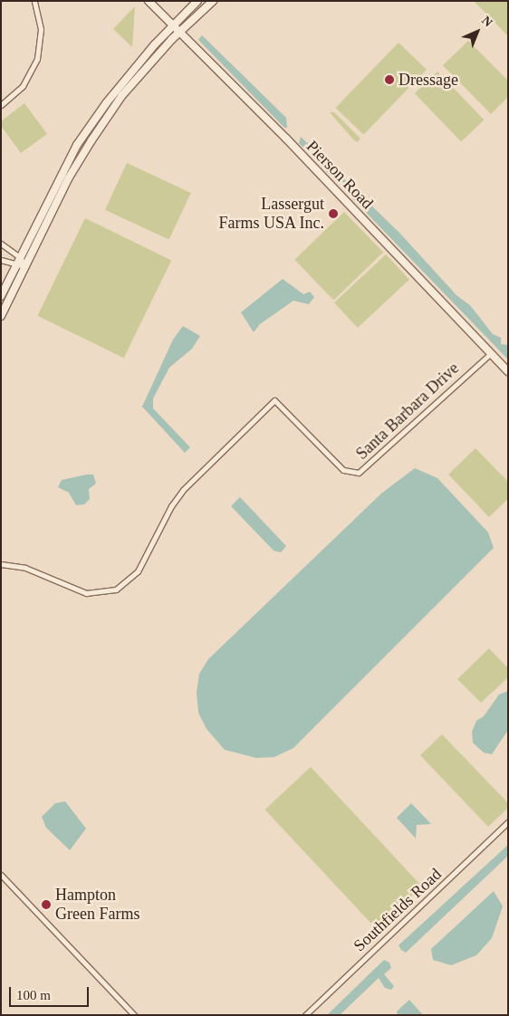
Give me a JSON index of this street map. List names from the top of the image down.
{
  "streets": {
    "street": ["Pierson Road", "Santa Barbara Drive", "Southfields Road"]
  },
  "crossings": [
    ["Pierson Road", "Santa Barbara Drive"]
  ],
  "places": ["Dressage", "Lassergut Farms USA Inc.", "Hampton Green Farms"],
  "scale_bar": "100 m",
  "north": "top right"
}
